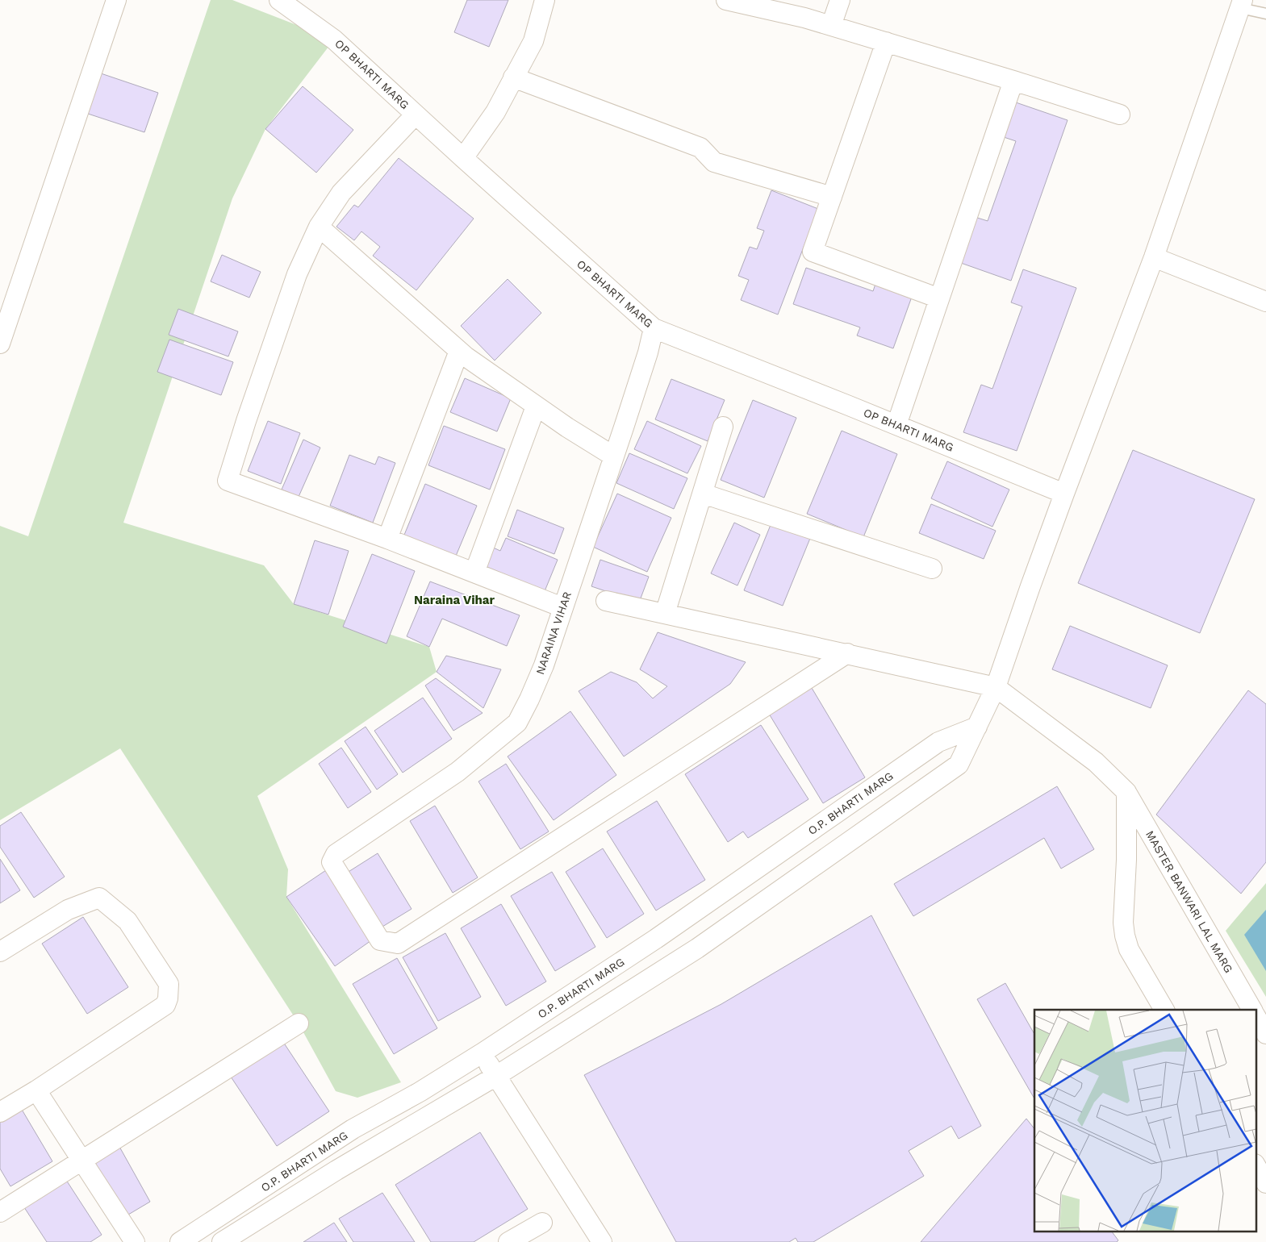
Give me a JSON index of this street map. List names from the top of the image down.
{
  "streets": {
    "street": [
      "OP BHARTI MARG",
      "NARAINA VIHAR",
      "O.P. BHARTI MARG",
      "MASTER BANWARI LAL MARG"
    ]
  },
  "crossings": [
    ["OP BHARTI MARG", "NARAINA VIHAR"]
  ],
  "districts": ["Naraina Vihar"]
}
